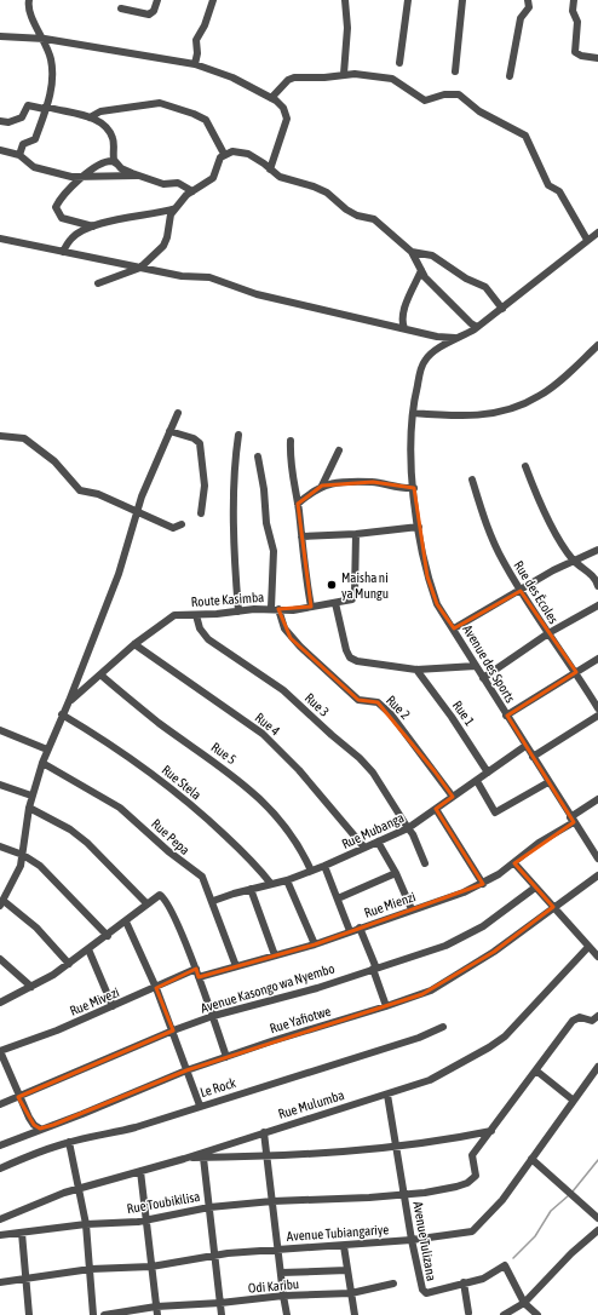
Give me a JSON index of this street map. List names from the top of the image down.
{
  "streets": {
    "street": [
      "Rue des Écoles",
      "Route Kasimba",
      "Avenue des Sports",
      "Rue 3",
      "Rue 2",
      "Rue 1",
      "Rue 4",
      "Rue 5",
      "Rue Stela",
      "Rue Mubanga",
      "Rue Pepa",
      "Rue Mienzi",
      "Avenue Kasongo wa Nyembo",
      "Rue Mivezi",
      "Rue Yafiotwe",
      "Le Rock",
      "Rue Mulumba",
      "Rue Toubikilisa",
      "Avenue Tubiangariye",
      "Avenue Tulizana",
      "Odi Karibu"
    ]
  },
  "crossings": [
    ["Route Kasimba", "Rue 3"],
    ["Route Kasimba", "Rue 2"],
    ["Route Kasimba", "Rue 4"],
    ["Route Kasimba", "Rue 5"],
    ["Route Kasimba", "Rue Stela"],
    ["Route Kasimba", "Rue Pepa"],
    ["Avenue des Sports", "Rue Mubanga"],
    ["Avenue des Sports", "Rue Mienzi"],
    ["Rue 3", "Rue Mubanga"],
    ["Rue 2", "Rue Mubanga"],
    ["Rue 1", "Rue Mubanga"],
    ["Rue 4", "Rue Mubanga"],
    ["Rue 5", "Rue Mubanga"],
    ["Rue Stela", "Rue Mubanga"],
    ["Rue Mubanga", "Rue Pepa"],
    ["Rue Pepa", "Rue Mienzi"],
    ["Rue Mulumba", "Avenue Tulizana"],
    ["Rue Toubikilisa", "Avenue Tulizana"],
    ["Avenue Tubiangariye", "Avenue Tulizana"]
  ],
  "places": ["Maisha ni ya Mungu"]
}
